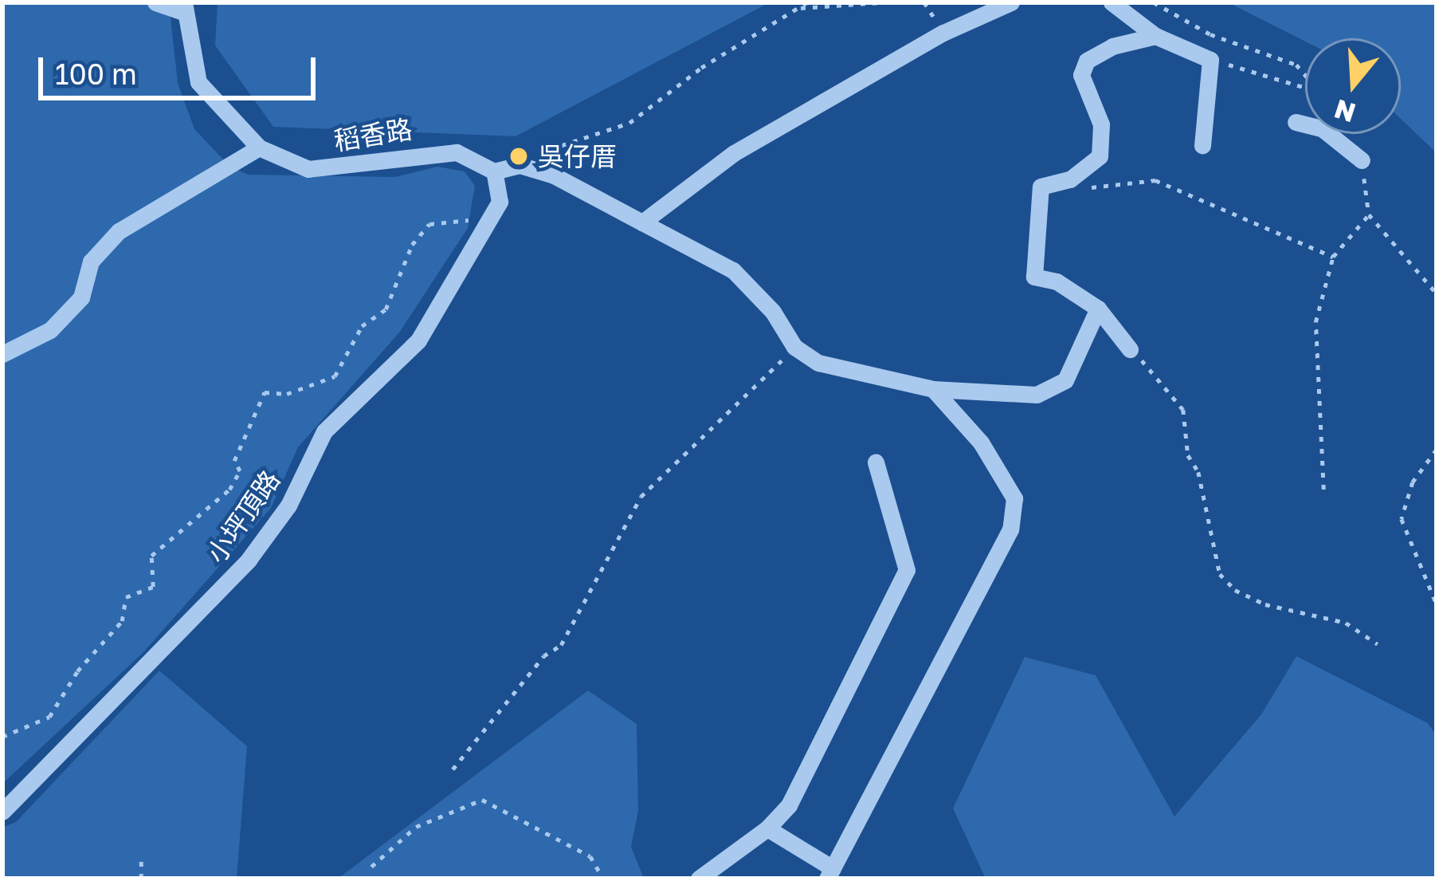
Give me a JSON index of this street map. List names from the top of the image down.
{
  "streets": {
    "street": ["稻香路", "小坪頂路"]
  },
  "crossings": [
    ["稻香路", "小坪頂路"]
  ],
  "places": ["吳仔厝"],
  "scale_bar": "100 m",
  "north": "bottom"
}
